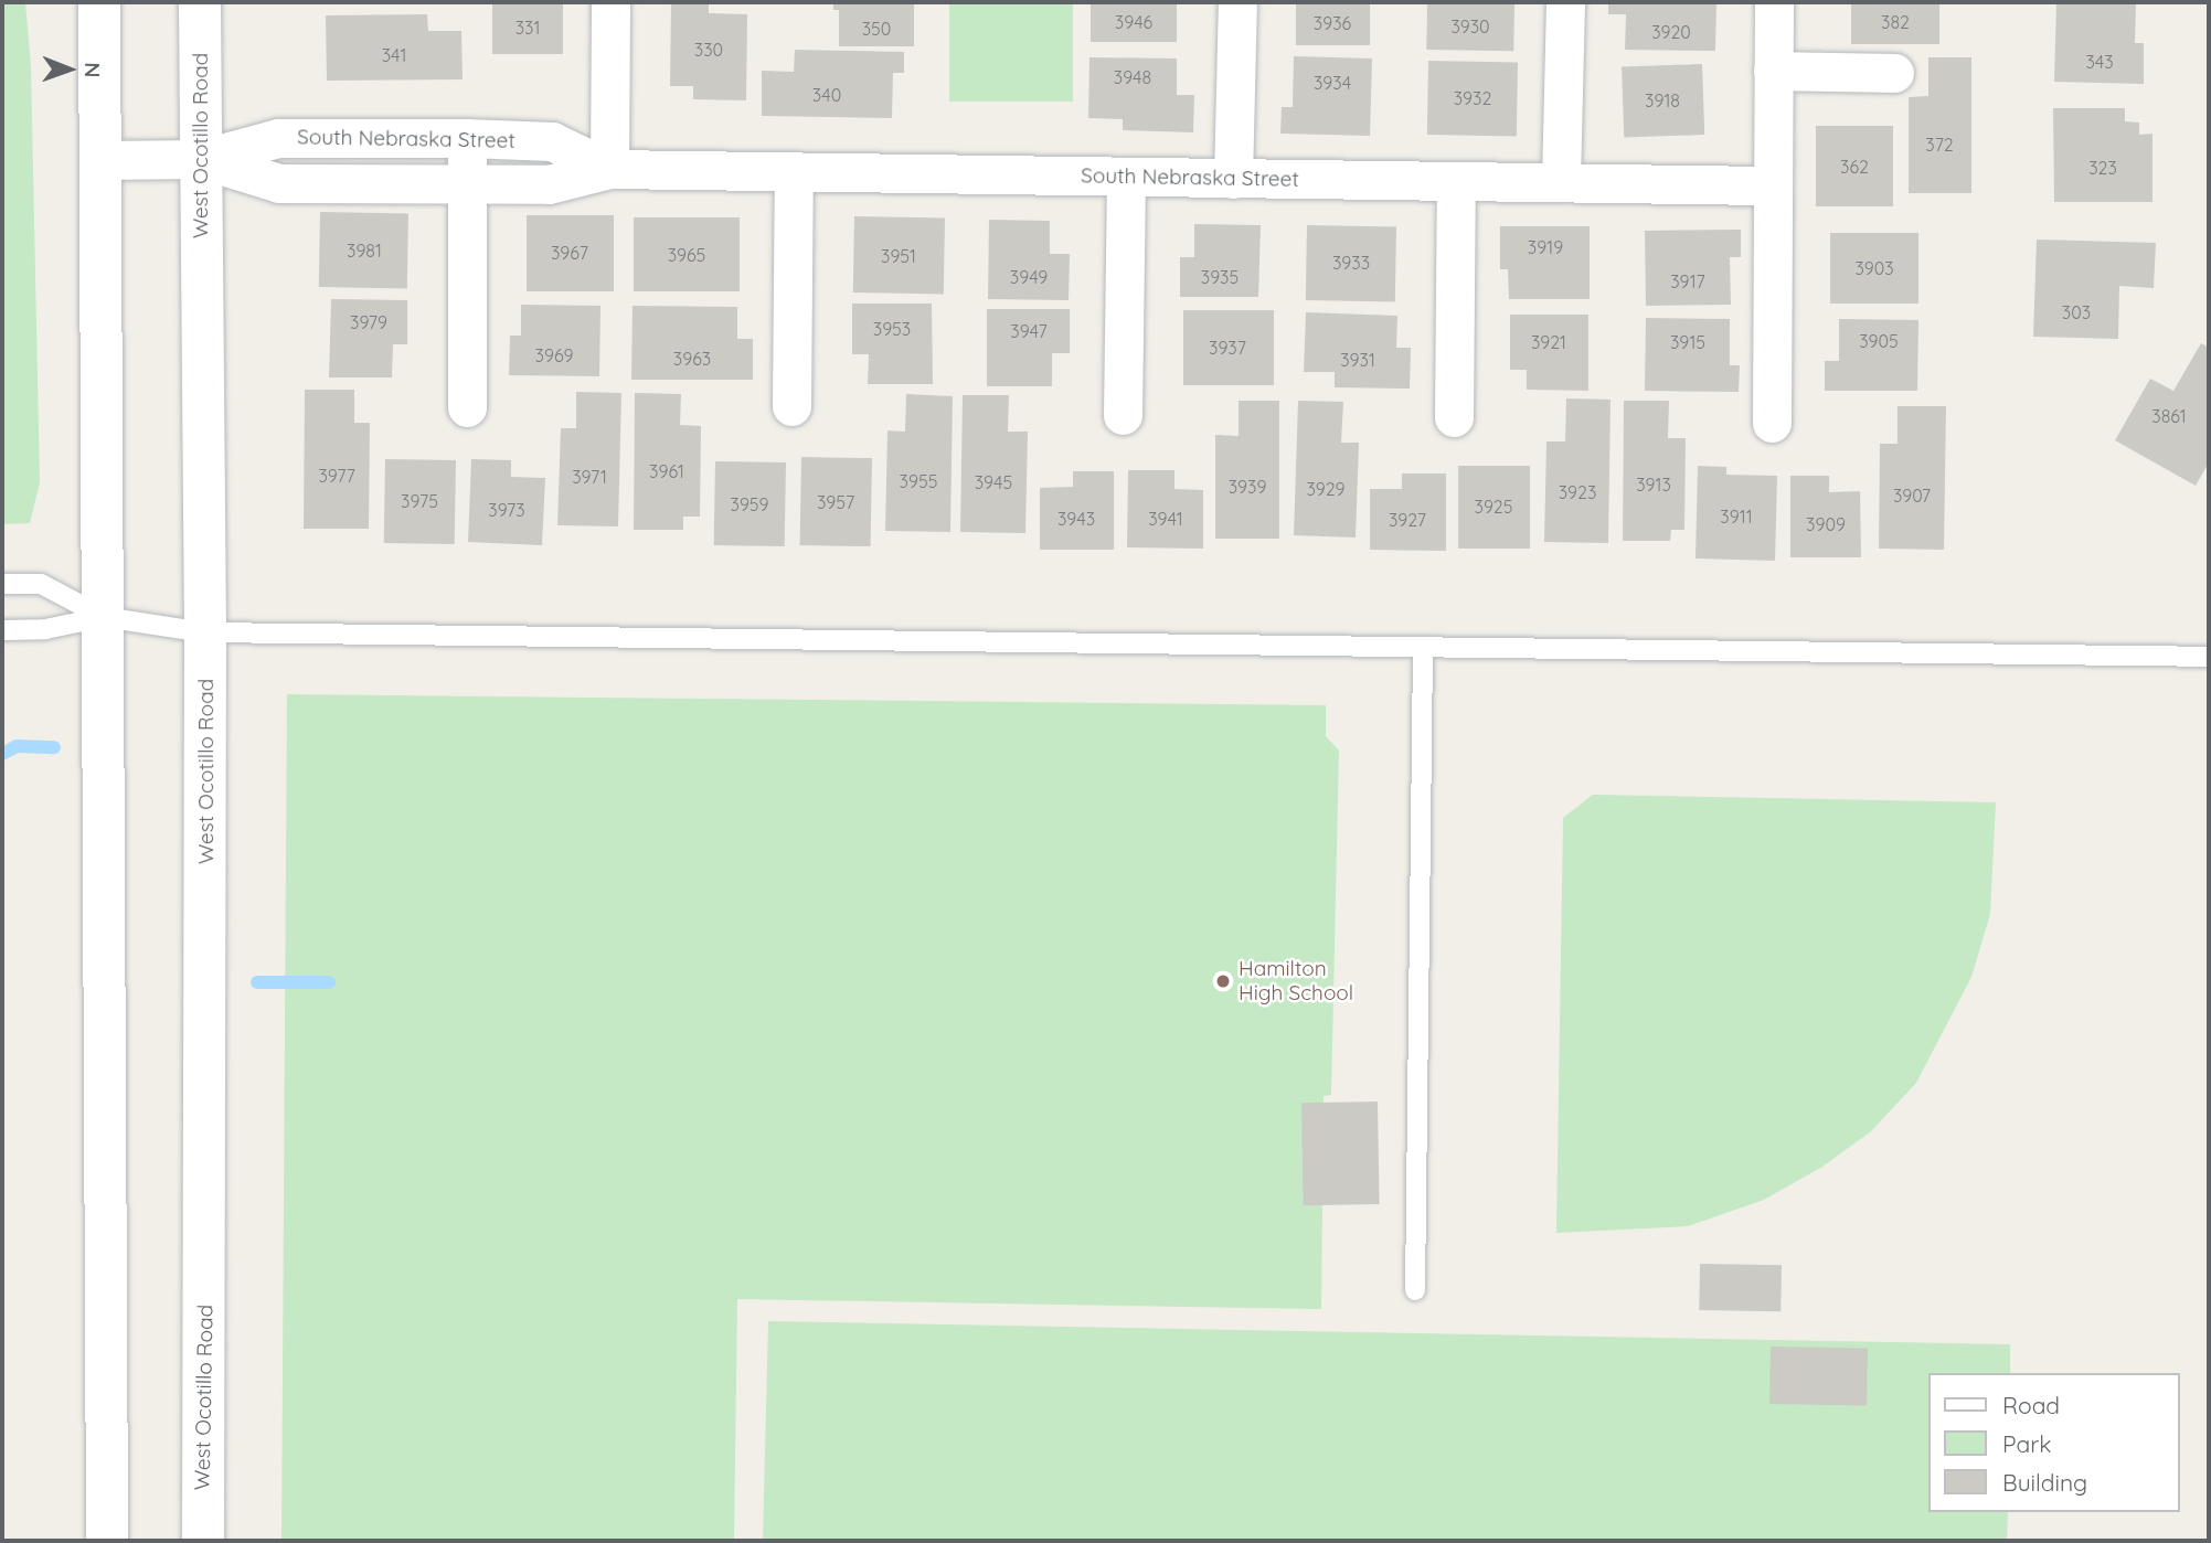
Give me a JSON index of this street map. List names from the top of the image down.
{
  "streets": {
    "main road": ["West Ocotillo Road"],
    "street": ["South Nebraska Street"]
  },
  "crossings": [
    ["South Nebraska Street", "West Ocotillo Road"]
  ],
  "places": ["Hamilton High School"],
  "house_numbers": [
    "3946",
    "382",
    "3936",
    "3930",
    "331",
    "350",
    "3920",
    "330",
    "341",
    "343",
    "3948",
    "3934",
    "340",
    "3932",
    "3918",
    "372",
    "362",
    "323",
    "3919",
    "3981",
    "3967",
    "3965",
    "3951",
    "3933",
    "3903",
    "3949",
    "3935",
    "3917",
    "303",
    "3979",
    "3953",
    "3947",
    "3905",
    "3921",
    "3915",
    "3937",
    "3969",
    "3963",
    "3931",
    "3861",
    "3961",
    "3977",
    "3971",
    "3955",
    "3945",
    "3913",
    "3939",
    "3929",
    "3923",
    "3907",
    "3975",
    "3957",
    "3959",
    "3925",
    "3973",
    "3911",
    "3943",
    "3941",
    "3927",
    "3909"
  ],
  "legend": ["Road", "Park", "Building"],
  "north": "right"
}
